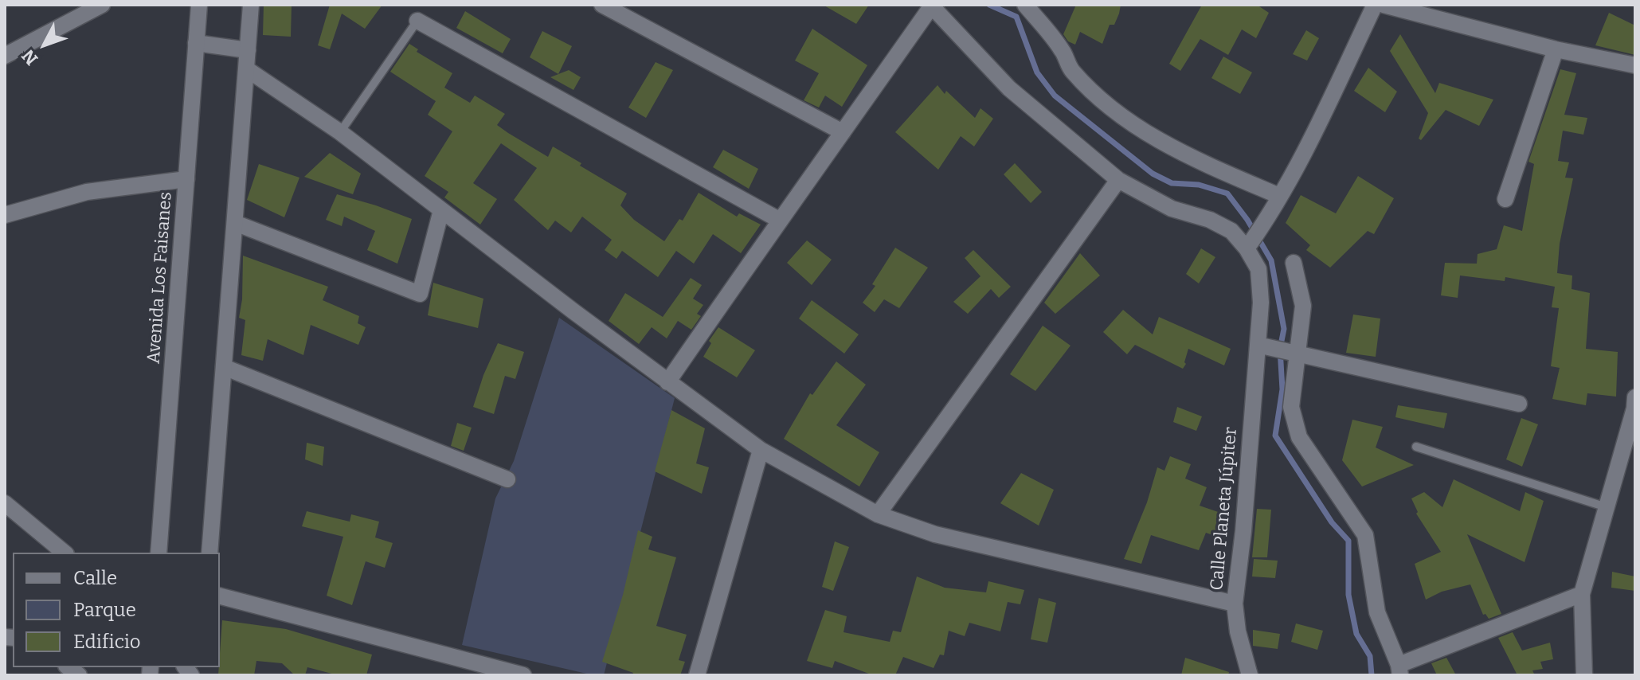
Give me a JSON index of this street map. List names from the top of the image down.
{
  "streets": {
    "street": ["Avenida Los Faisanes", "Calle Planeta Júpiter"]
  },
  "legend": ["Calle", "Parque", "Edificio"],
  "north": "bottom left"
}
